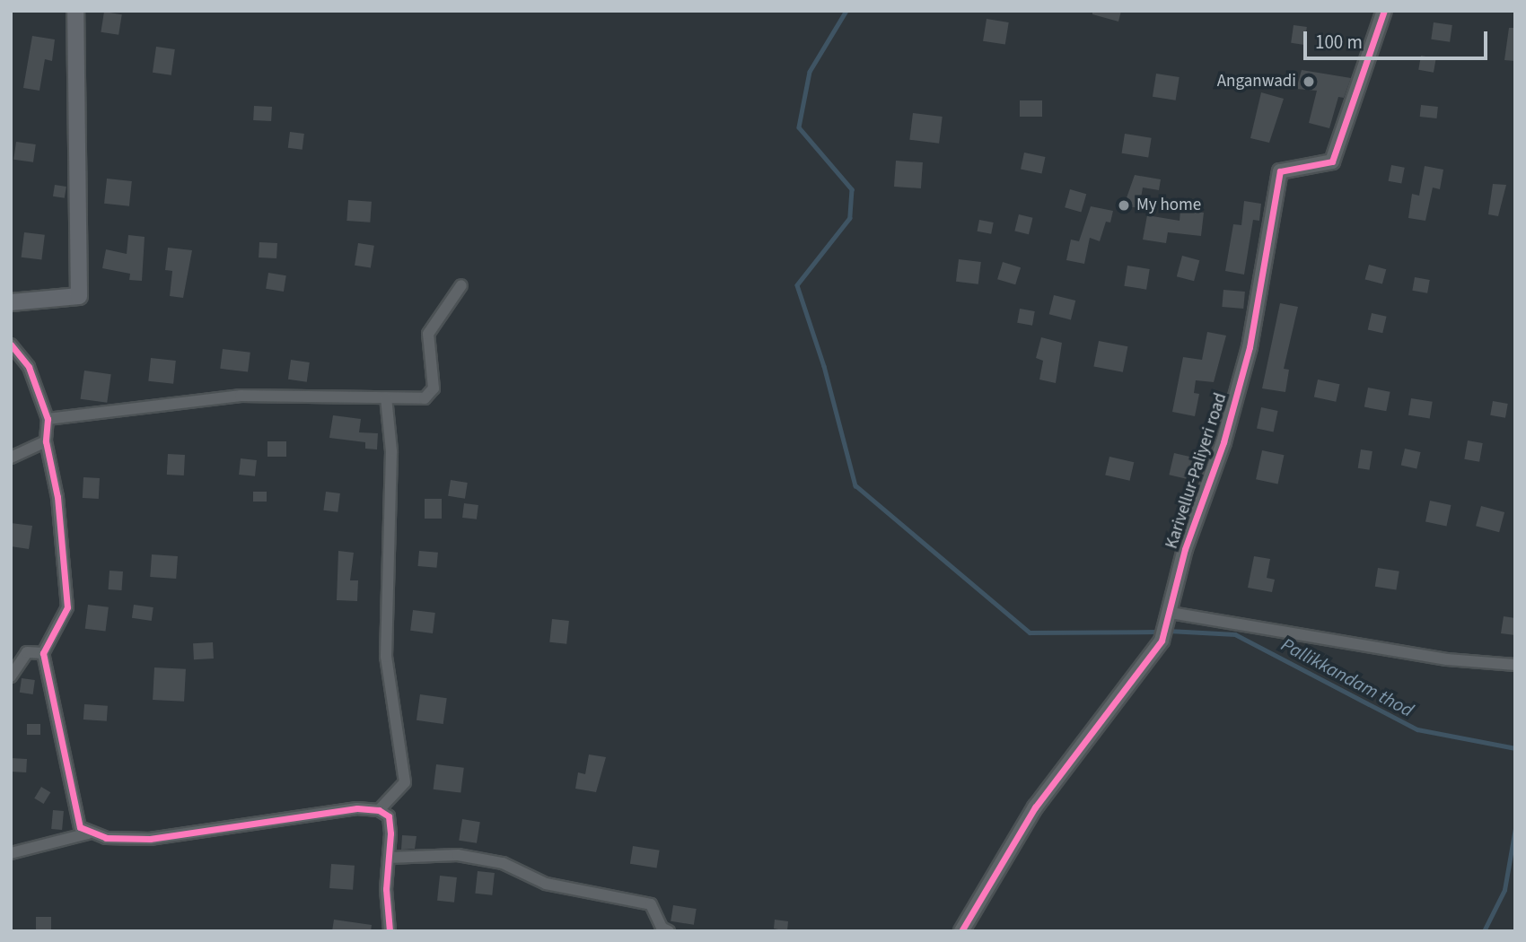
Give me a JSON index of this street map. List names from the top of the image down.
{
  "streets": {
    "street": ["Karivellur-Paliyeri road"]
  },
  "water": ["Pallikkandam thod"],
  "places": ["Anganwadi", "My home"],
  "scale_bar": "100 m"
}
